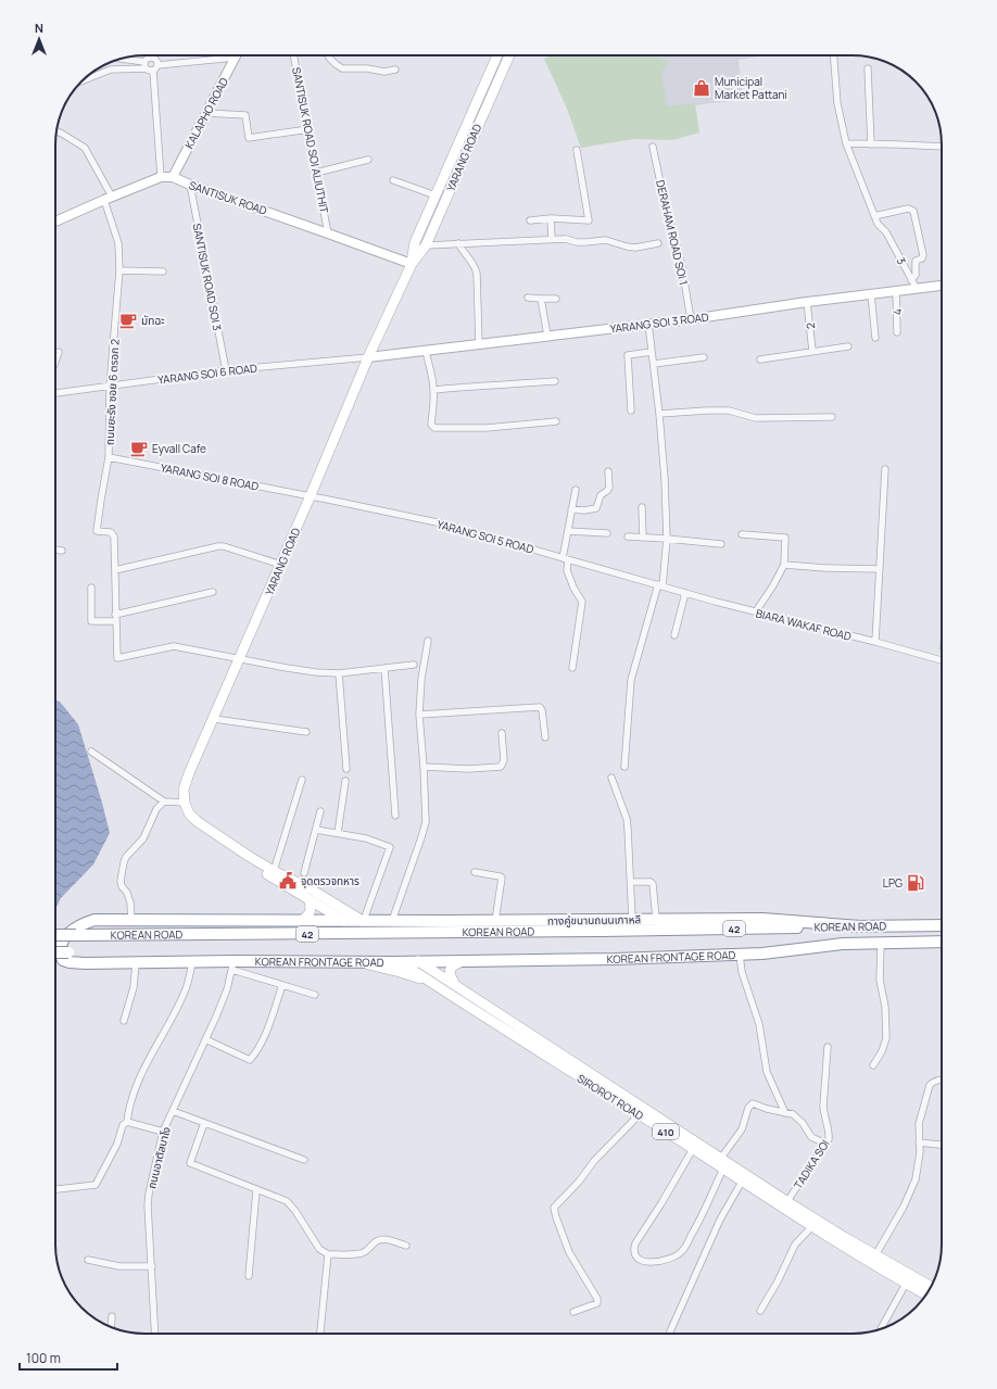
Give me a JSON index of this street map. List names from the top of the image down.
{
  "streets": {
    "highway": [
      "ทางคู่ขนานถนนเกาหลี",
      "KOREAN ROAD",
      "42",
      "KOREAN FRONTAGE ROAD"
    ],
    "main road": ["YARANG ROAD", "SIROROT ROAD", "410"],
    "street": [
      "KALAPHO ROAD",
      "SANTISUK ROAD SOI ALIUTHIT",
      "SANTISUK ROAD",
      "DERAHAM ROAD SOI 1",
      "3",
      "SANTISUK ROAD SOI 3",
      "4",
      "YARANG SOI 3 ROAD",
      "2",
      "YARANG SOI 6 ROAD",
      "ถนนยะรัง ซอย 6 ตรอก 2",
      "YARANG SOI 8 ROAD",
      "YARANG SOI 5 ROAD",
      "BIARA WAKAF ROAD",
      "ถนนอาตัสบาโง",
      "TADIKA SOI"
    ]
  },
  "crossings": [
    ["KALAPHO ROAD", "SANTISUK ROAD"],
    ["SANTISUK ROAD SOI ALIUTHIT", "SANTISUK ROAD"],
    ["YARANG ROAD", "SANTISUK ROAD"],
    ["YARANG ROAD", "YARANG SOI 3 ROAD"],
    ["YARANG ROAD", "YARANG SOI 6 ROAD"],
    ["YARANG ROAD", "YARANG SOI 8 ROAD"],
    ["YARANG ROAD", "YARANG SOI 5 ROAD"],
    ["SANTISUK ROAD", "SANTISUK ROAD SOI 3"],
    ["SANTISUK ROAD", "ถนนยะรัง ซอย 6 ตรอก 2"],
    ["DERAHAM ROAD SOI 1", "YARANG SOI 3 ROAD"],
    ["3", "YARANG SOI 3 ROAD"],
    ["SANTISUK ROAD SOI 3", "YARANG SOI 6 ROAD"],
    ["4", "YARANG SOI 3 ROAD"],
    ["YARANG SOI 3 ROAD", "2"],
    ["YARANG SOI 3 ROAD", "YARANG SOI 6 ROAD"],
    ["YARANG SOI 6 ROAD", "ถนนยะรัง ซอย 6 ตรอก 2"],
    ["ถนนยะรัง ซอย 6 ตรอก 2", "YARANG SOI 8 ROAD"],
    ["YARANG SOI 8 ROAD", "YARANG SOI 5 ROAD"],
    ["YARANG SOI 5 ROAD", "BIARA WAKAF ROAD"],
    ["ทางคู่ขนานถนนเกาหลี", "KOREAN ROAD"],
    ["ทางคู่ขนานถนนเกาหลี", "KOREAN FRONTAGE ROAD"],
    ["KOREAN ROAD", "KOREAN FRONTAGE ROAD"],
    ["KOREAN FRONTAGE ROAD", "SIROROT ROAD"],
    ["KOREAN FRONTAGE ROAD", "ถนนอาตัสบาโง"],
    ["SIROROT ROAD", "TADIKA SOI"]
  ],
  "places": {
    "shop": ["Municipal Market Pattani"],
    "cafe": ["มัทฉะ", "Eyvall Cafe"],
    "public building": ["จุดตรวจทหาร"],
    "fuel station": ["LPG"]
  },
  "scale_bar": "100 m",
  "north": "top"
}
